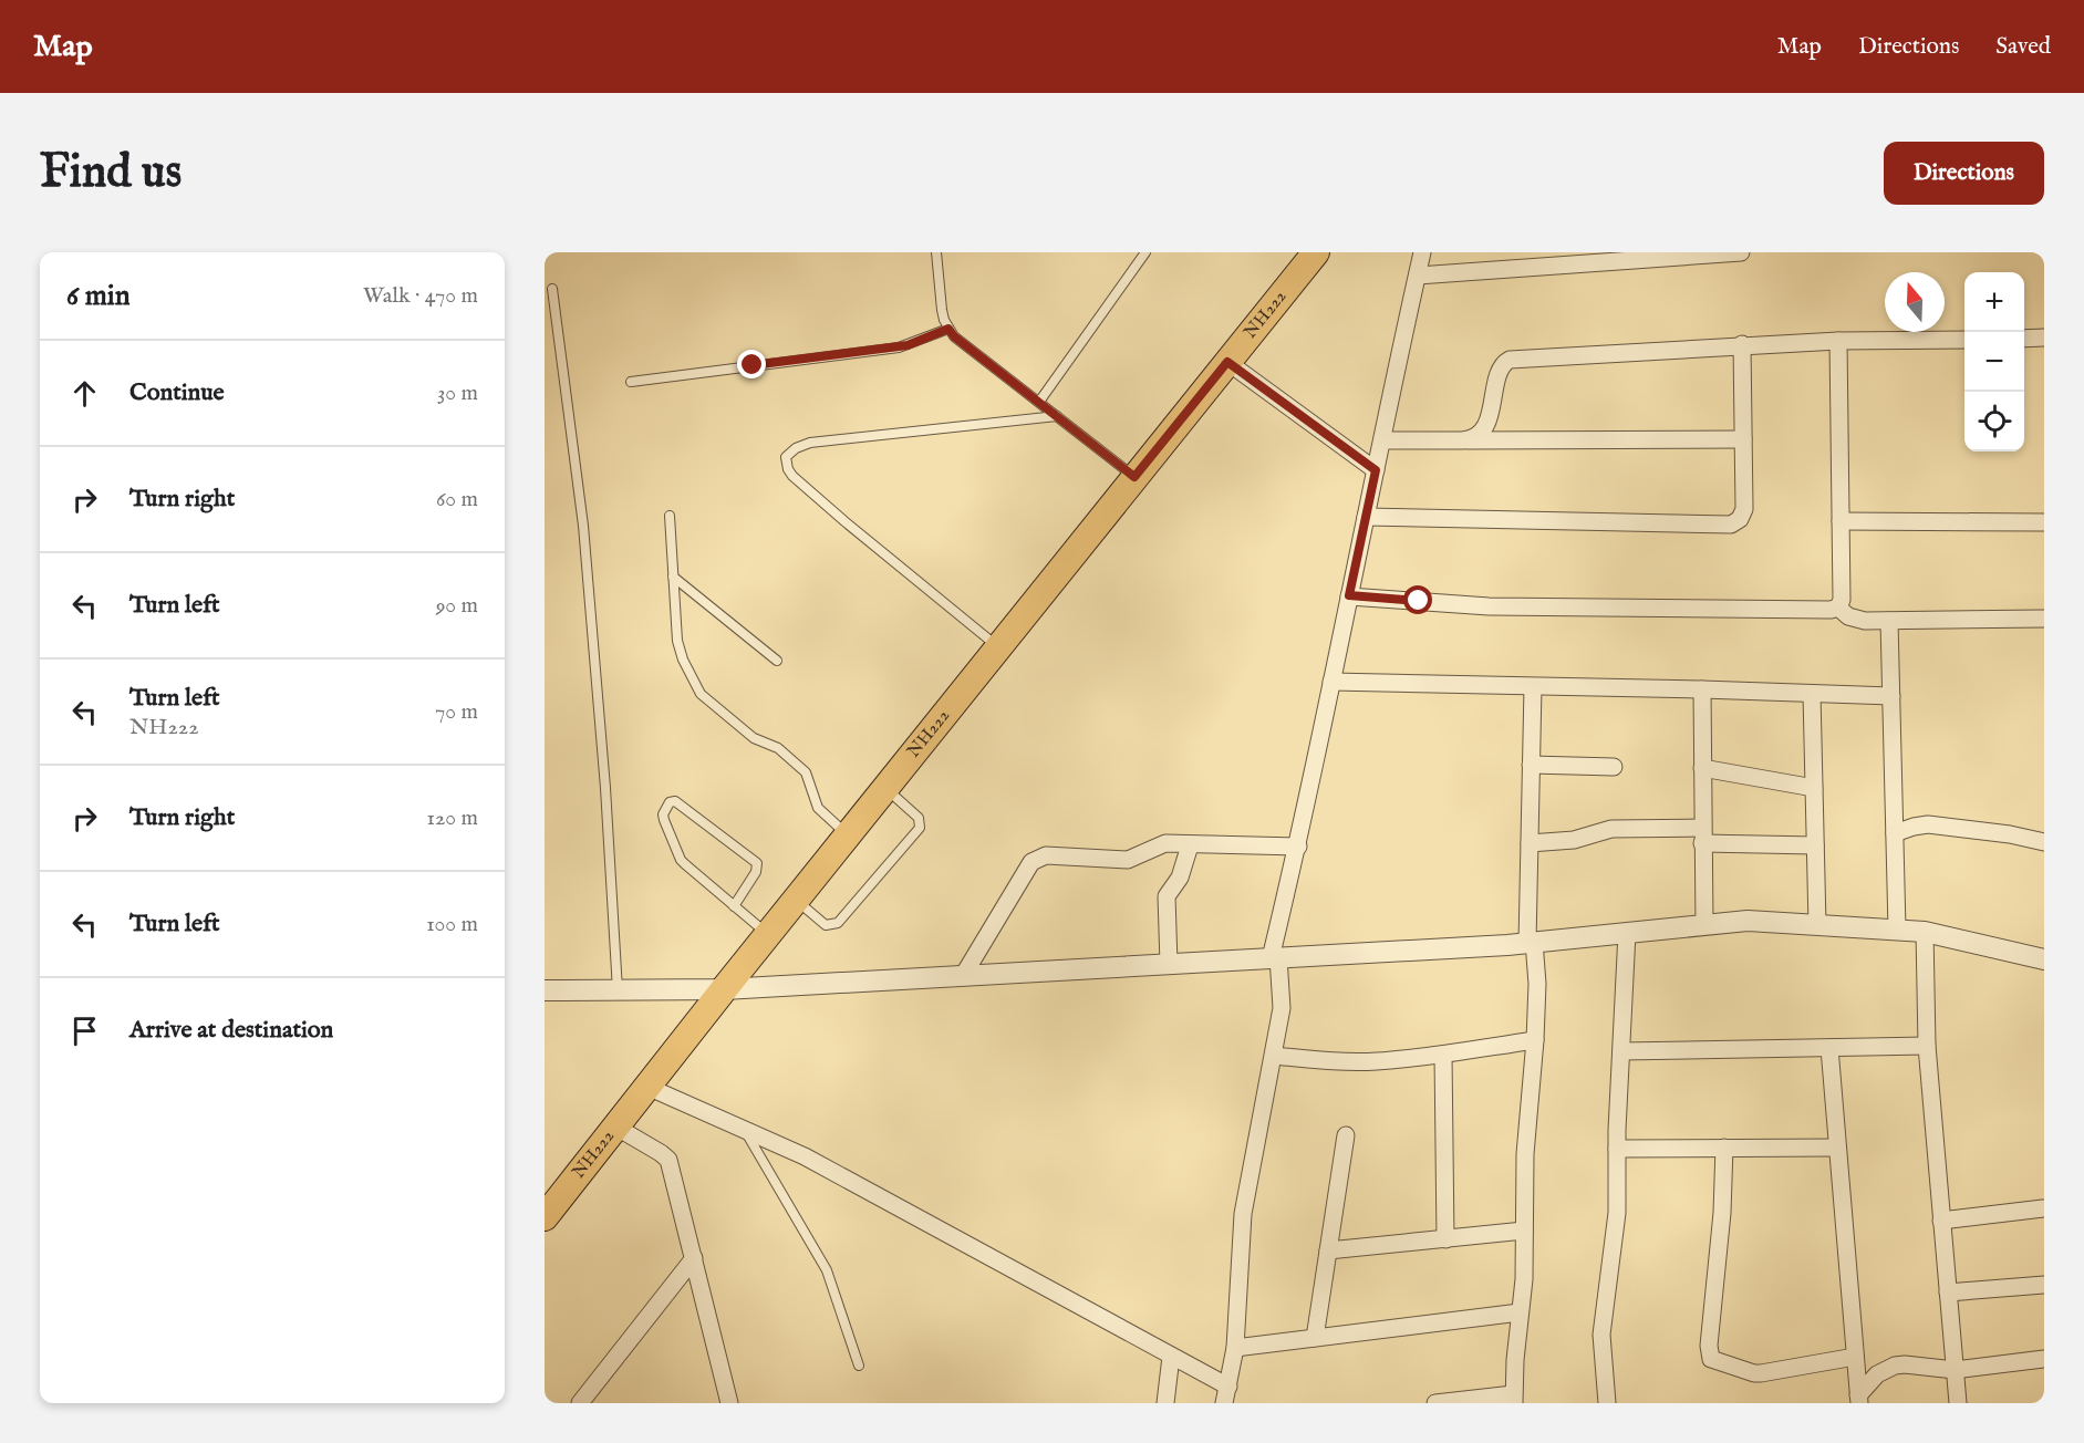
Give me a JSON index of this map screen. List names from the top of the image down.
{
  "streets": {
    "main road": ["NH222"]
  },
  "north": "top",
  "page": {
    "header": "Map",
    "nav": ["Map", "Directions", "Saved"],
    "buttons": "Directions",
    "title": "Find us",
    "heading": ["6 min", "Walk · 470 m"],
    "map_buttons": ["+", "−"],
    "list": [
      ["Continue", "30 m"],
      ["Turn right", "60 m"],
      ["Turn left", "90 m"],
      ["Turn left", "NH222", "70 m"],
      ["Turn right", "120 m"],
      ["Turn left", "100 m"],
      "Arrive at destination"
    ]
  }
}
